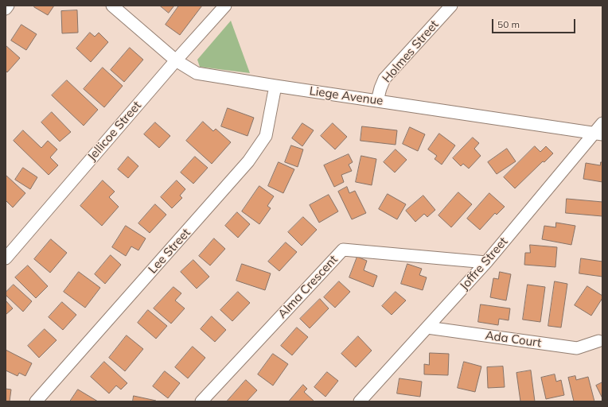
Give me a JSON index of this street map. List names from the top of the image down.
{
  "streets": {
    "street": [
      "Holmes Street",
      "Liege Avenue",
      "Jellicoe Street",
      "Lee Street",
      "Joffre Street",
      "Alma Crescent",
      "Ada Court"
    ]
  },
  "crossings": [
    ["Holmes Street", "Liege Avenue"],
    ["Liege Avenue", "Jellicoe Street"],
    ["Liege Avenue", "Lee Street"],
    ["Liege Avenue", "Joffre Street"],
    ["Joffre Street", "Alma Crescent"],
    ["Joffre Street", "Ada Court"]
  ],
  "scale_bar": "50 m"
}
